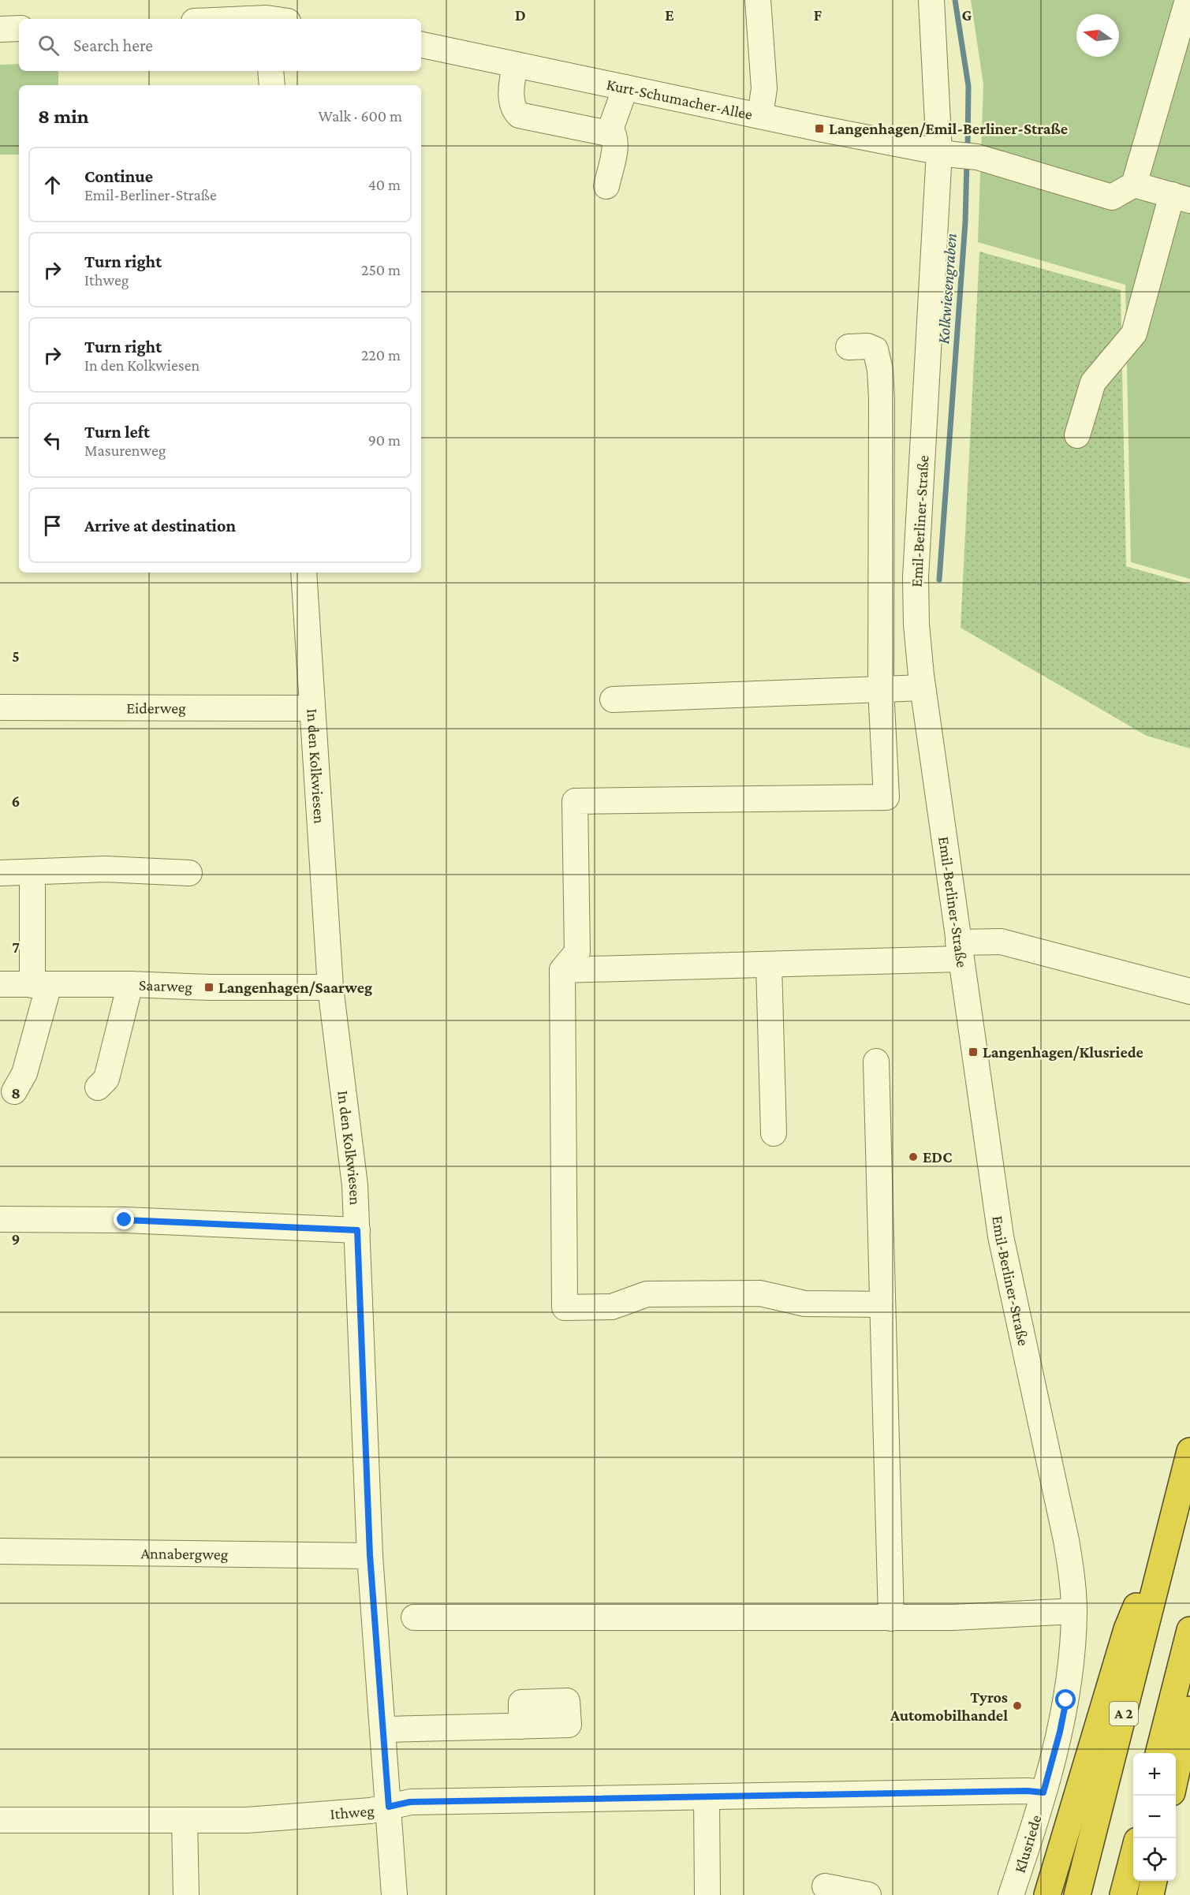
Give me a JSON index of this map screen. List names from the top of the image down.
{
  "streets": {
    "highway": ["A 2"],
    "street": [
      "Kurt-Schumacher-Allee",
      "Emil-Berliner-Straße",
      "Eiderweg",
      "In den Kolkwiesen",
      "Saarweg",
      "Annabergweg",
      "Ithweg",
      "Klusriede"
    ]
  },
  "crossings": [
    ["Kurt-Schumacher-Allee", "Emil-Berliner-Straße"],
    ["Emil-Berliner-Straße", "Ithweg"],
    ["Emil-Berliner-Straße", "Klusriede"],
    ["Eiderweg", "In den Kolkwiesen"],
    ["In den Kolkwiesen", "Saarweg"],
    ["In den Kolkwiesen", "Annabergweg"],
    ["In den Kolkwiesen", "Ithweg"],
    ["Ithweg", "Klusriede"]
  ],
  "water": ["Kolkwiesengraben"],
  "places": {
    "transit": ["Langenhagen/Emil-Berliner-Straße", "Langenhagen/Saarweg", "Langenhagen/Klusriede"],
    "other": ["EDC", "Tyros Automobilhandel"]
  },
  "north": "left",
  "page": {
    "search": "Search here",
    "heading": ["8 min", "Walk · 600 m"],
    "list": [
      ["Continue", "Emil-Berliner-Straße", "40 m"],
      ["Turn right", "Ithweg", "250 m"],
      ["Turn right", "In den Kolkwiesen", "220 m"],
      ["Turn left", "Masurenweg", "90 m"],
      "Arrive at destination"
    ],
    "map_buttons": ["+", "−"]
  },
  "grid": {
    "columns": [
      "D",
      "E",
      "F",
      "G"
    ],
    "rows": [
      "5",
      "6",
      "7",
      "8",
      "9"
    ]
  }
}
